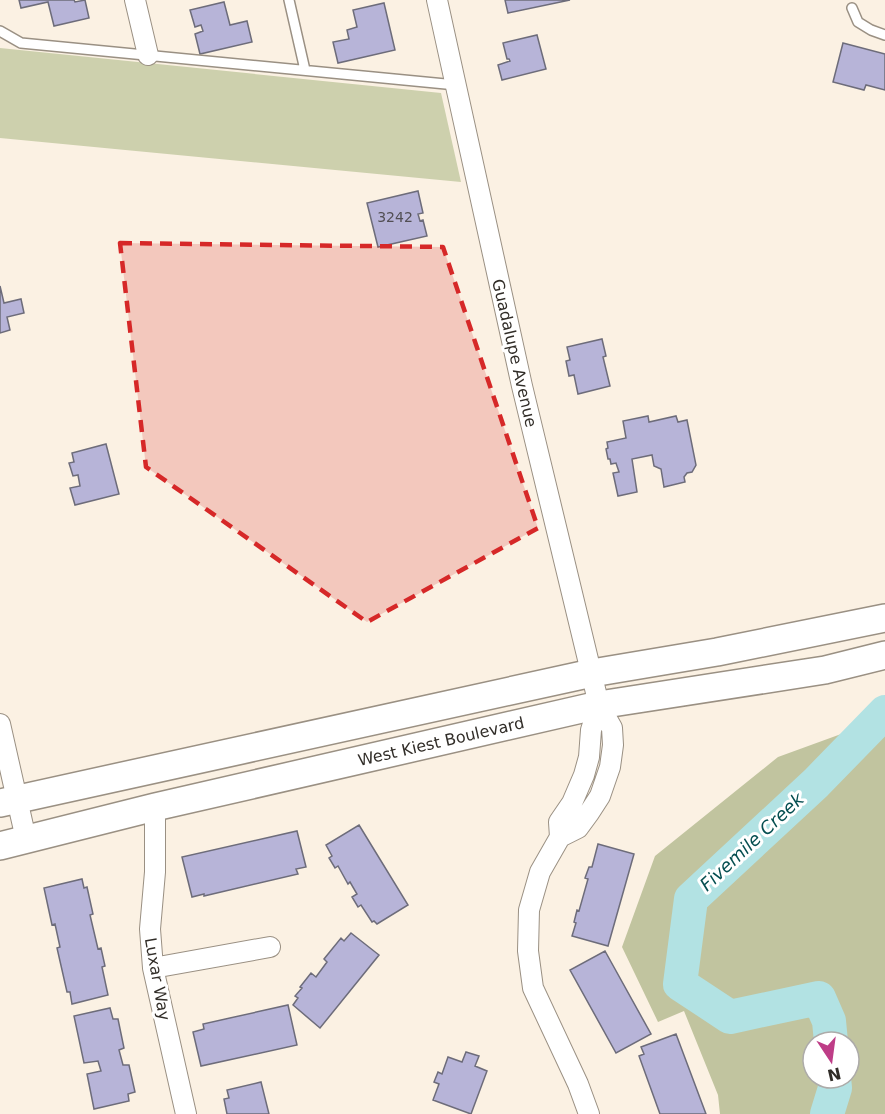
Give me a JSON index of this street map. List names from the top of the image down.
{
  "streets": {
    "main road": ["West Kiest Boulevard"],
    "street": ["Guadalupe Avenue", "Luxar Way"]
  },
  "crossings": [
    ["Guadalupe Avenue", "West Kiest Boulevard"],
    ["West Kiest Boulevard", "Luxar Way"]
  ],
  "water": ["Fivemile Creek"],
  "house_numbers": ["3242"],
  "north": "bottom"
}
